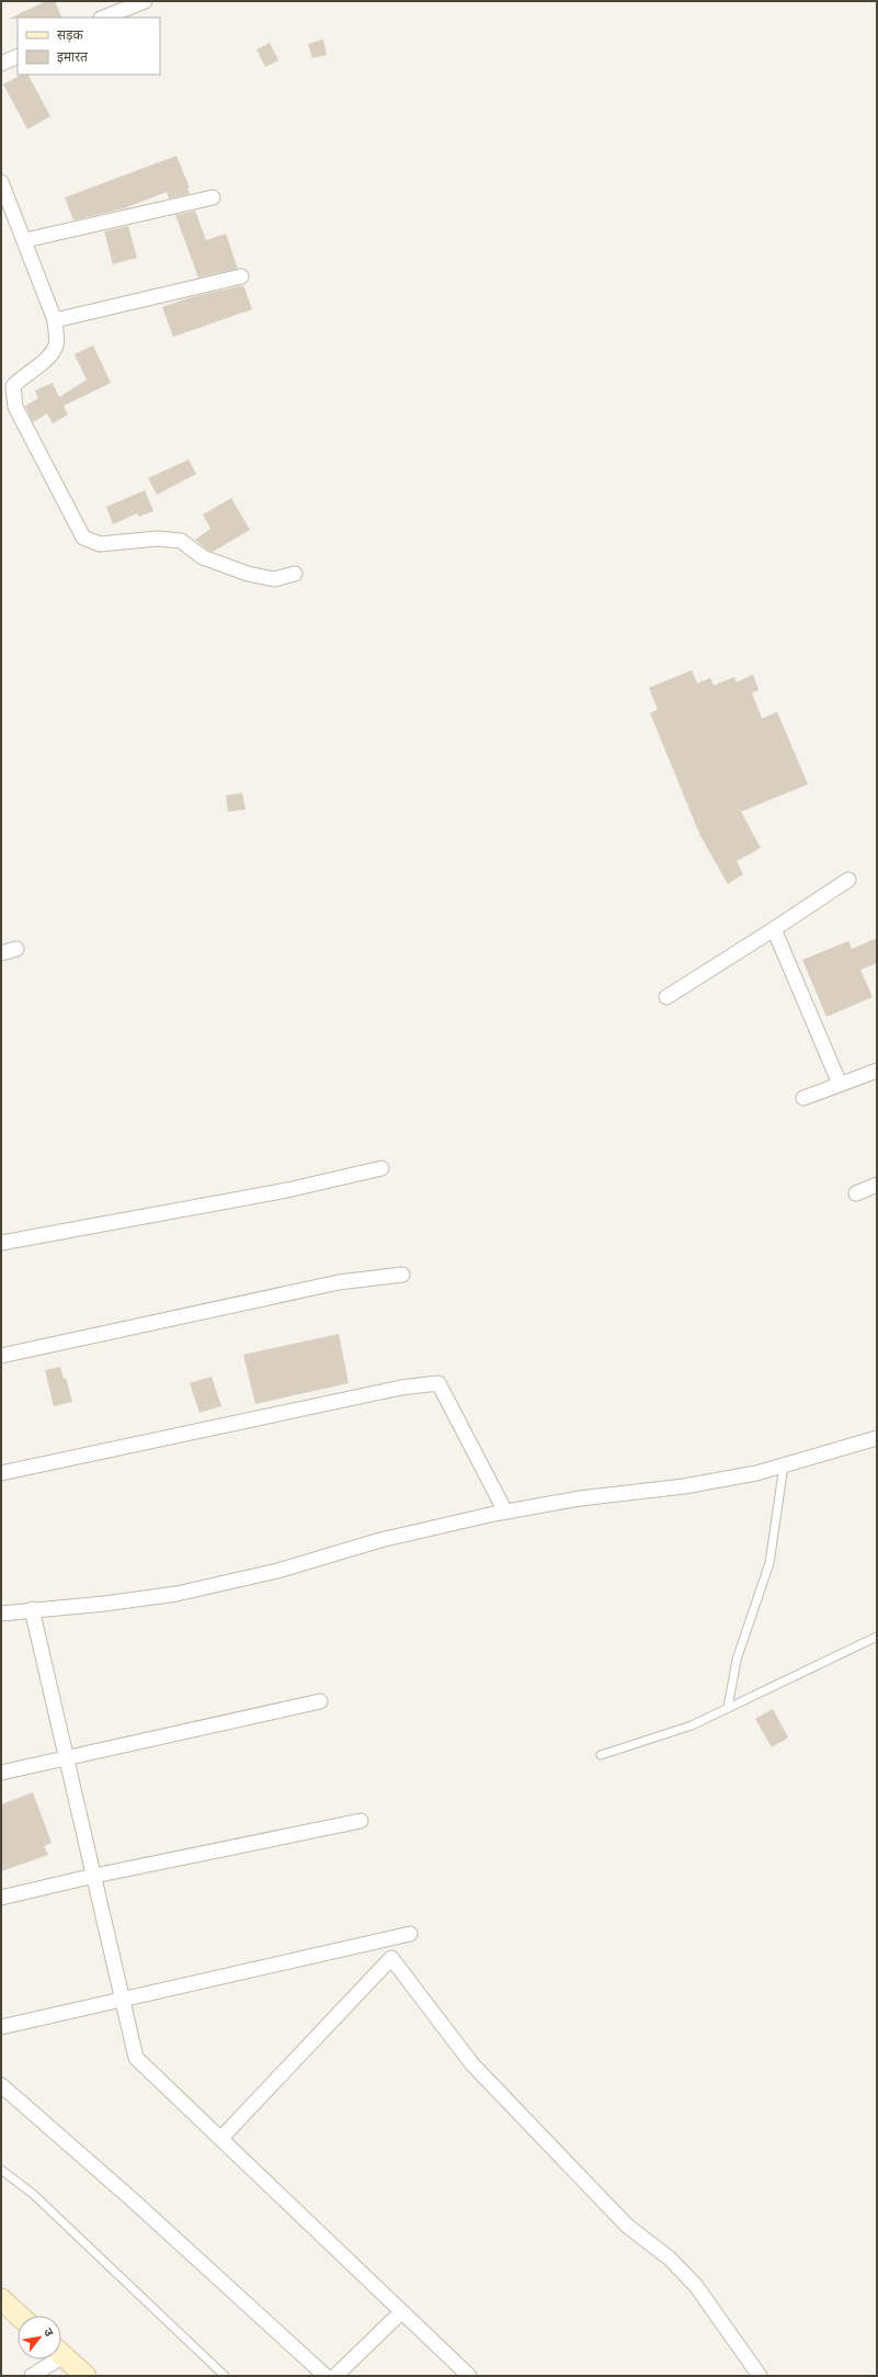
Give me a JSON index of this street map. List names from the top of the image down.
{
  "legend": ["सड़क", "इमारत"],
  "north": "top right"
}
